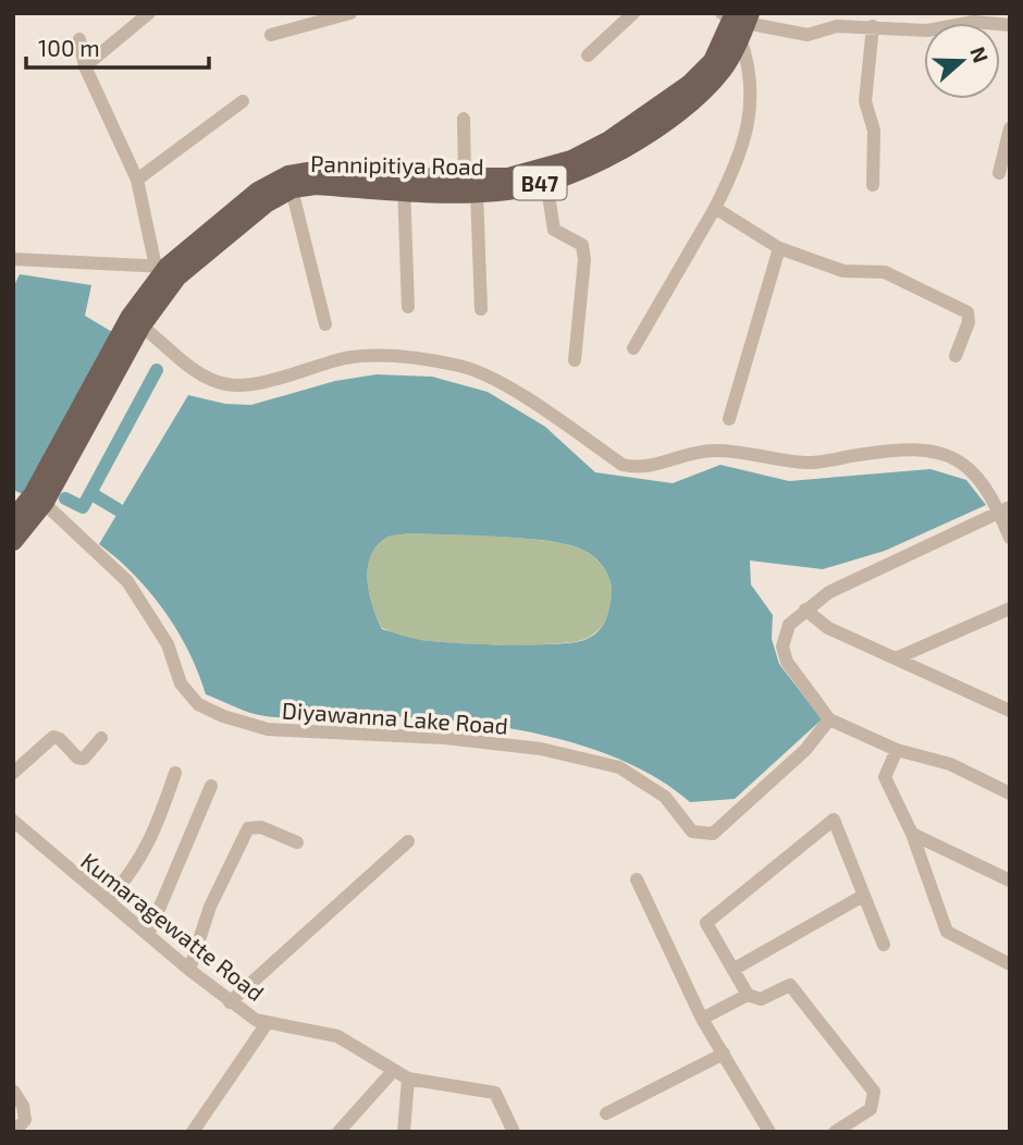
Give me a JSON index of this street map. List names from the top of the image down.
{
  "streets": {
    "main road": ["Pannipitiya Road", "B47"],
    "street": ["Diyawanna Lake Road", "Kumaragewatte Road"]
  },
  "crossings": [
    ["Pannipitiya Road", "Diyawanna Lake Road"]
  ],
  "scale_bar": "100 m",
  "north": "right"
}
